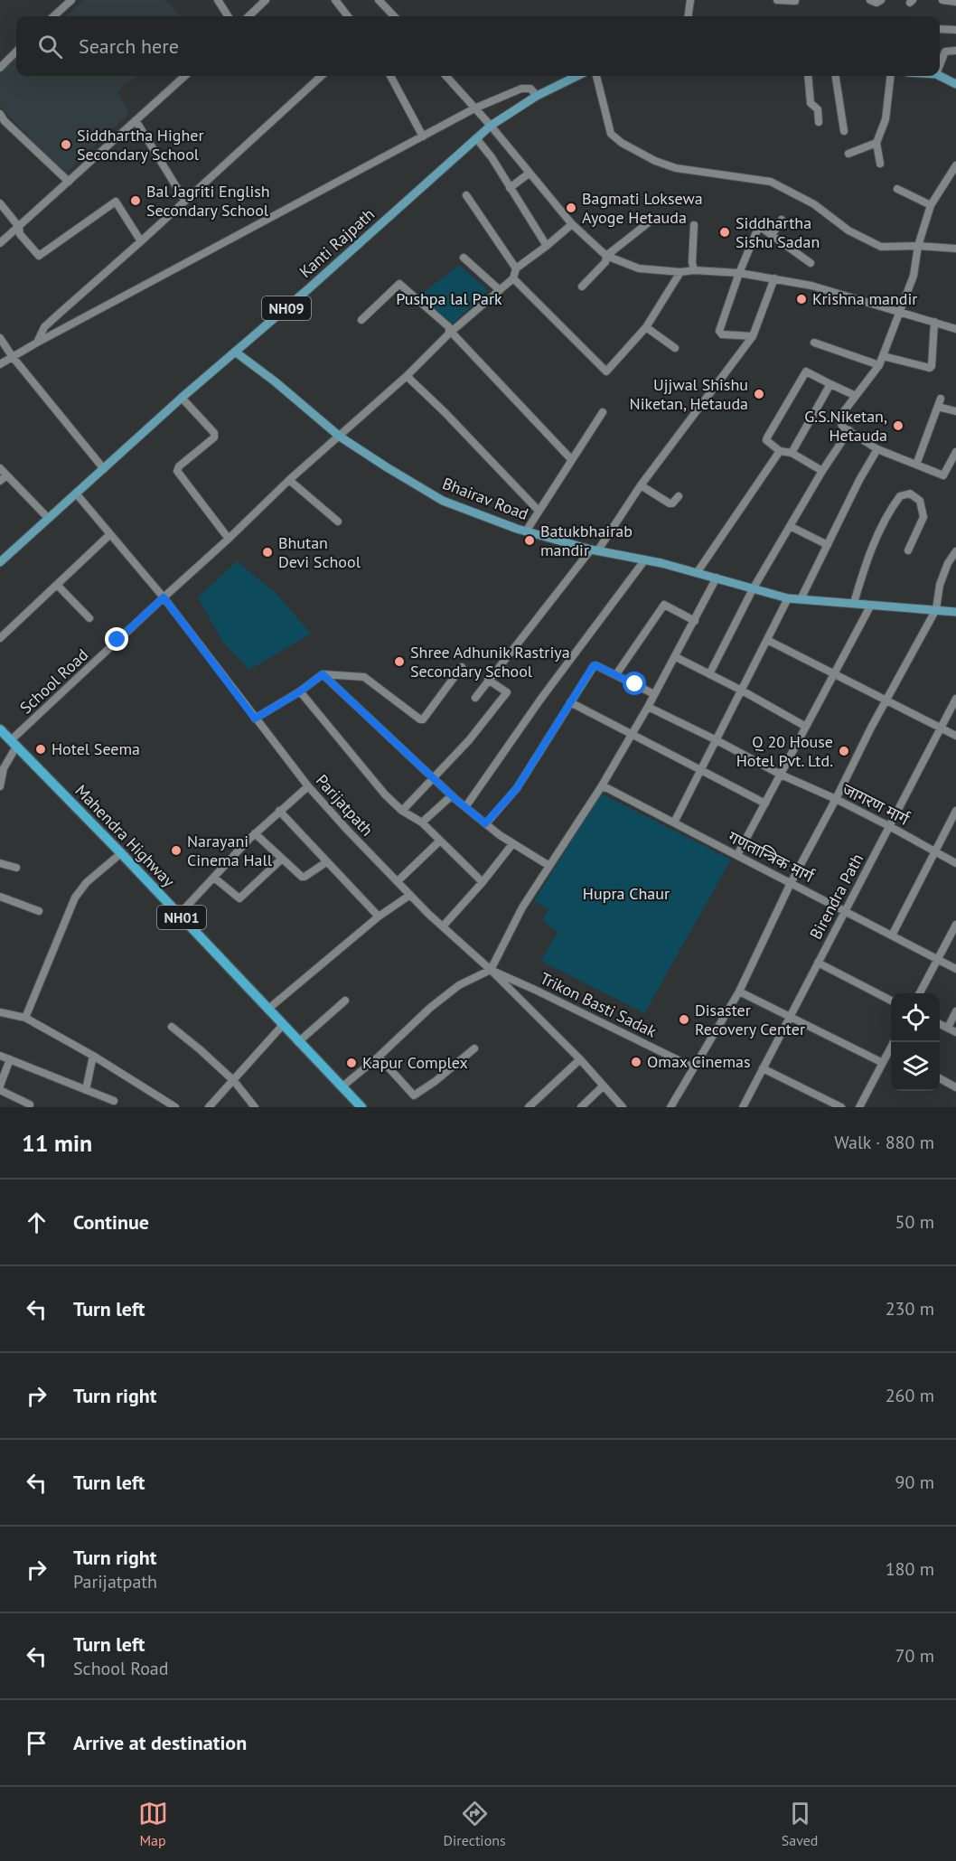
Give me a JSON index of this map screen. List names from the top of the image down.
{
  "streets": {
    "highway": ["Mahendra Highway", "NH01"],
    "main road": ["Kanti Rajpath", "NH09", "Bhairav Road"],
    "street": [
      "School Road",
      "जागरण मार्ग",
      "Parijatpath",
      "गणतान्त्रिक मार्ग",
      "Birendra Path",
      "Trikon Basti Sadak"
    ]
  },
  "crossings": [
    ["Kanti Rajpath", "Bhairav Road"],
    ["Kanti Rajpath", "Parijatpath"],
    ["Bhairav Road", "School Road"],
    ["School Road", "Parijatpath"],
    ["School Road", "Mahendra Highway"],
    ["जागरण मार्ग", "Birendra Path"],
    ["Parijatpath", "Trikon Basti Sadak"],
    ["गणतान्त्रिक मार्ग", "Birendra Path"]
  ],
  "parks": ["Pushpa lal Park", "Hupra Chaur"],
  "places": [
    "Siddhartha Higher Secondary School",
    "Bal Jagriti English Secondary School",
    "Bagmati Loksewa Ayoge Hetauda",
    "Siddhartha Sishu Sadan",
    "Krishna mandir",
    "Ujjwal Shishu Niketan, Hetauda",
    "G.S.Niketan, Hetauda",
    "Batukbhairab mandir",
    "Bhutan Devi School",
    "Shree Adhunik Rastriya Secondary School",
    "Hotel Seema",
    "Q 20 House Hotel Pvt. Ltd.",
    "Narayani Cinema Hall",
    "Disaster Recovery Center",
    "Omax Cinemas",
    "Kapur Complex"
  ],
  "page": {
    "search": "Search here",
    "heading": ["11 min", "Walk · 880 m"],
    "list": [
      ["Continue", "50 m"],
      ["Turn left", "230 m"],
      ["Turn right", "260 m"],
      ["Turn left", "90 m"],
      ["Turn right", "Parijatpath", "180 m"],
      ["Turn left", "School Road", "70 m"],
      "Arrive at destination"
    ],
    "nav": ["Map", "Directions", "Saved"]
  }
}
